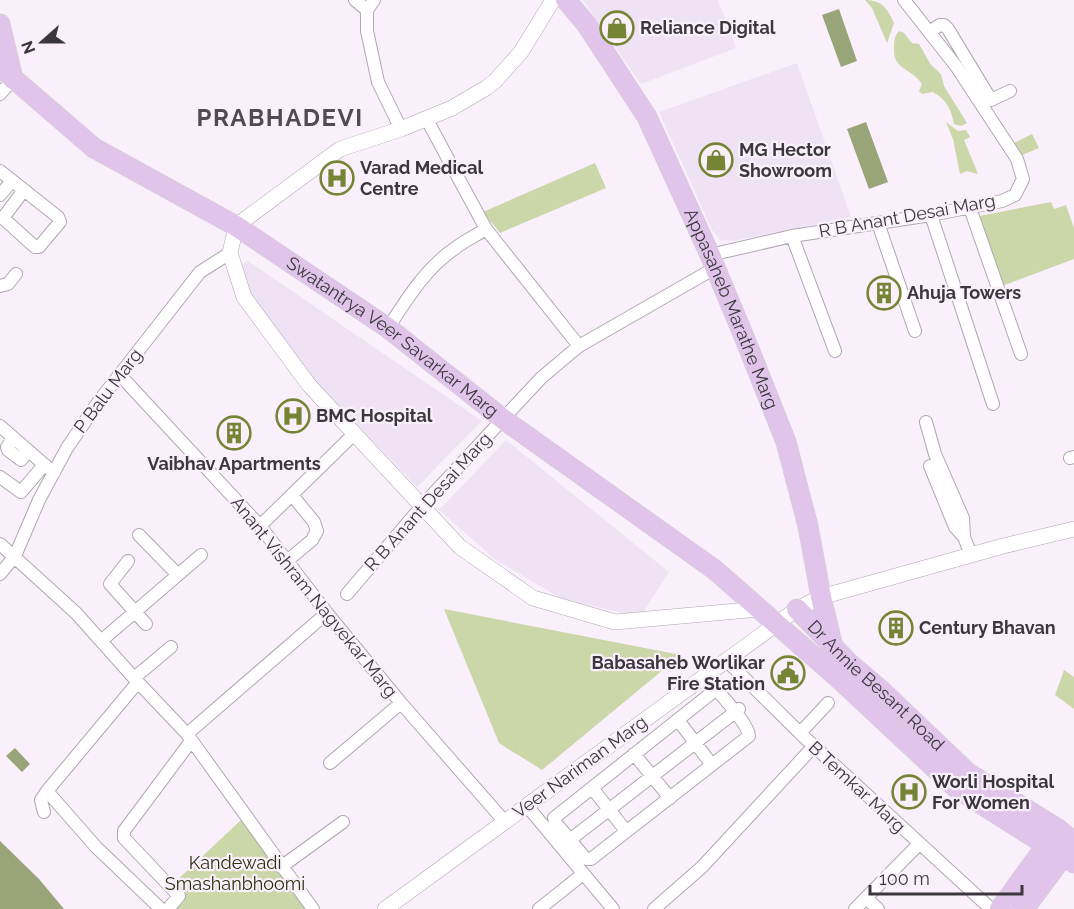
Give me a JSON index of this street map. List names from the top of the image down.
{
  "streets": {
    "main road": ["Appasaheb Marathe Marg", "Swatantrya Veer Savarkar Marg", "Dr Annie Besant Road"],
    "street": [
      "R B Anant Desai Marg",
      "P Balu Marg",
      "Anant Vishram Nagvekar Marg",
      "Veer Nariman Marg",
      "B Temkar Marg"
    ]
  },
  "crossings": [
    ["R B Anant Desai Marg", "Appasaheb Marathe Marg"],
    ["R B Anant Desai Marg", "Swatantrya Veer Savarkar Marg"],
    ["Appasaheb Marathe Marg", "Dr Annie Besant Road"],
    ["Appasaheb Marathe Marg", "Veer Nariman Marg"],
    ["Swatantrya Veer Savarkar Marg", "Dr Annie Besant Road"],
    ["Swatantrya Veer Savarkar Marg", "Veer Nariman Marg"],
    ["P Balu Marg", "Anant Vishram Nagvekar Marg"],
    ["Anant Vishram Nagvekar Marg", "Veer Nariman Marg"],
    ["Dr Annie Besant Road", "Veer Nariman Marg"],
    ["Veer Nariman Marg", "B Temkar Marg"]
  ],
  "districts": ["PRABHADEVI"],
  "parks": ["Kandewadi Smashanbhoomi"],
  "places": {
    "shop": ["Reliance Digital", "MG Hector Showroom"],
    "hospital": ["Varad Medical Centre", "BMC Hospital", "Worli Hospital For Women"],
    "building": ["Ahuja Towers", "Vaibhav Apartments", "Century Bhavan"],
    "public building": ["Babasaheb Worlikar Fire Station"]
  },
  "scale_bar": "100 m",
  "north": "left"
}
